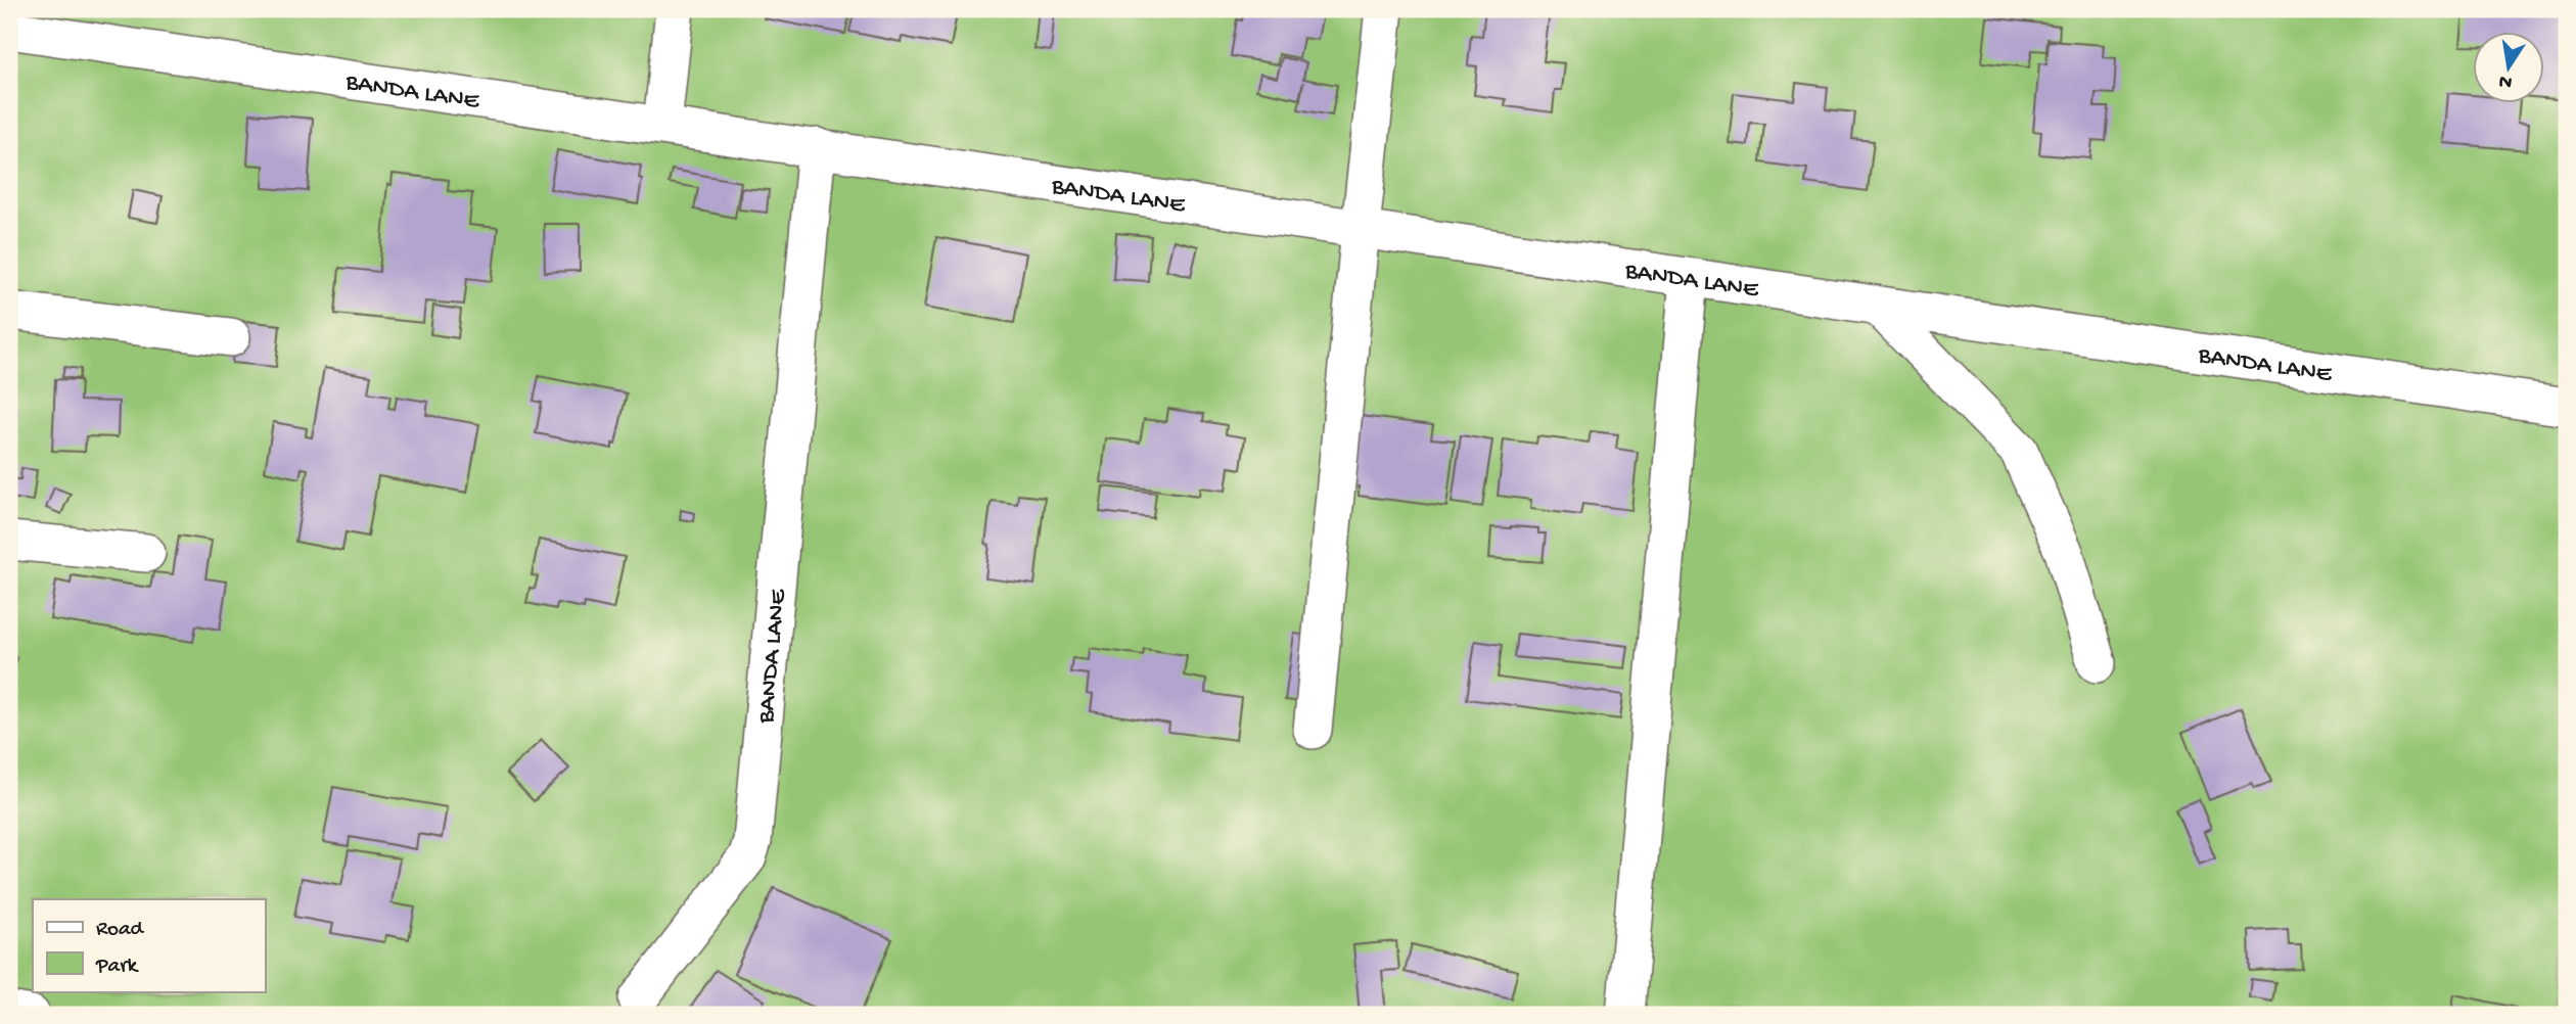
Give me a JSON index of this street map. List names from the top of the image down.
{
  "streets": {
    "street": ["BANDA LANE"]
  },
  "legend": ["Road", "Park"],
  "north": "bottom"
}
